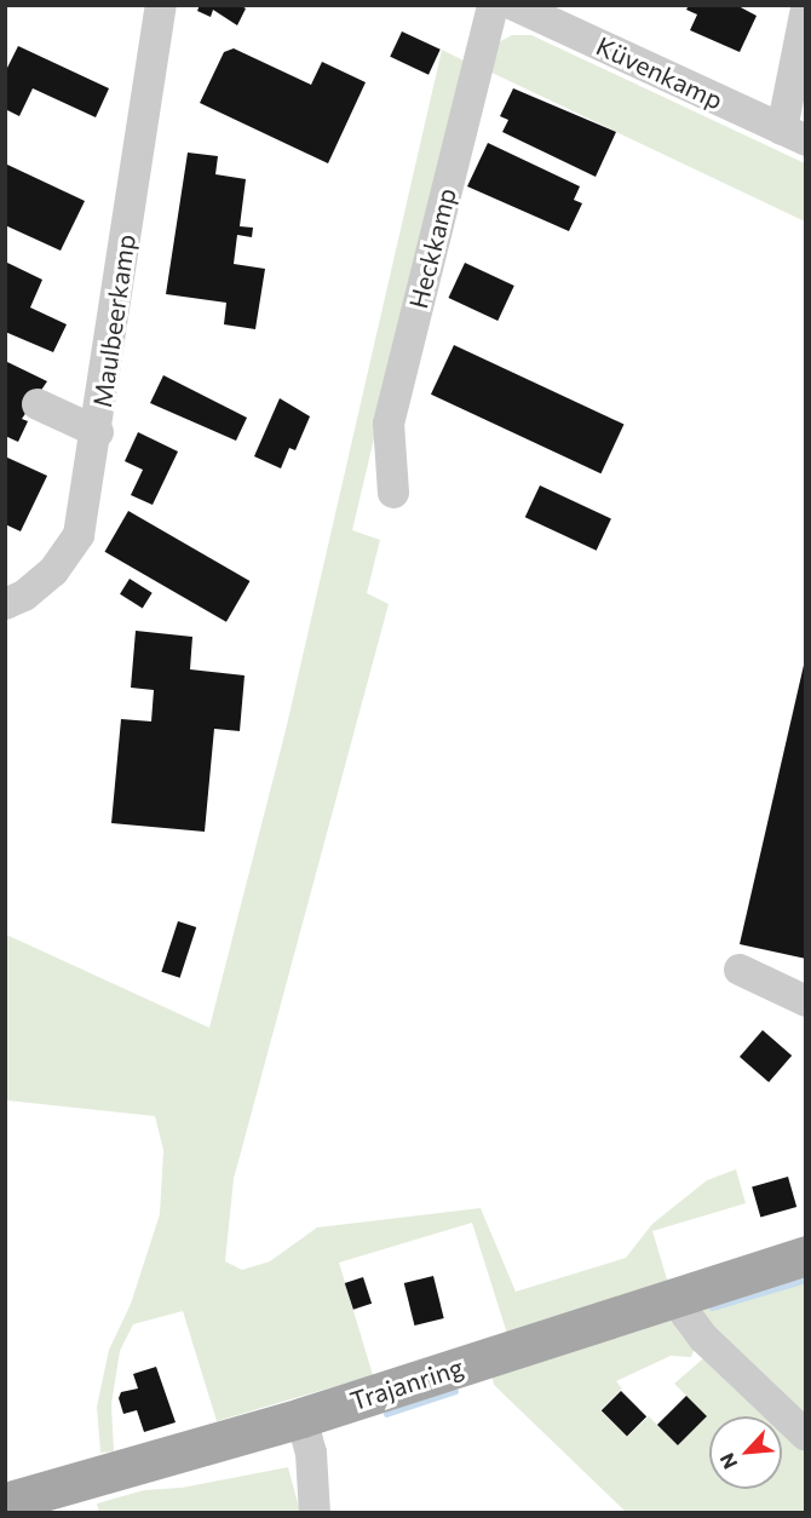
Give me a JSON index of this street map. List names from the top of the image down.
{
  "streets": {
    "main road": ["Trajanring"],
    "street": ["Küvenkamp", "Heckkamp", "Maulbeerkamp"]
  },
  "north": "bottom left"
}
